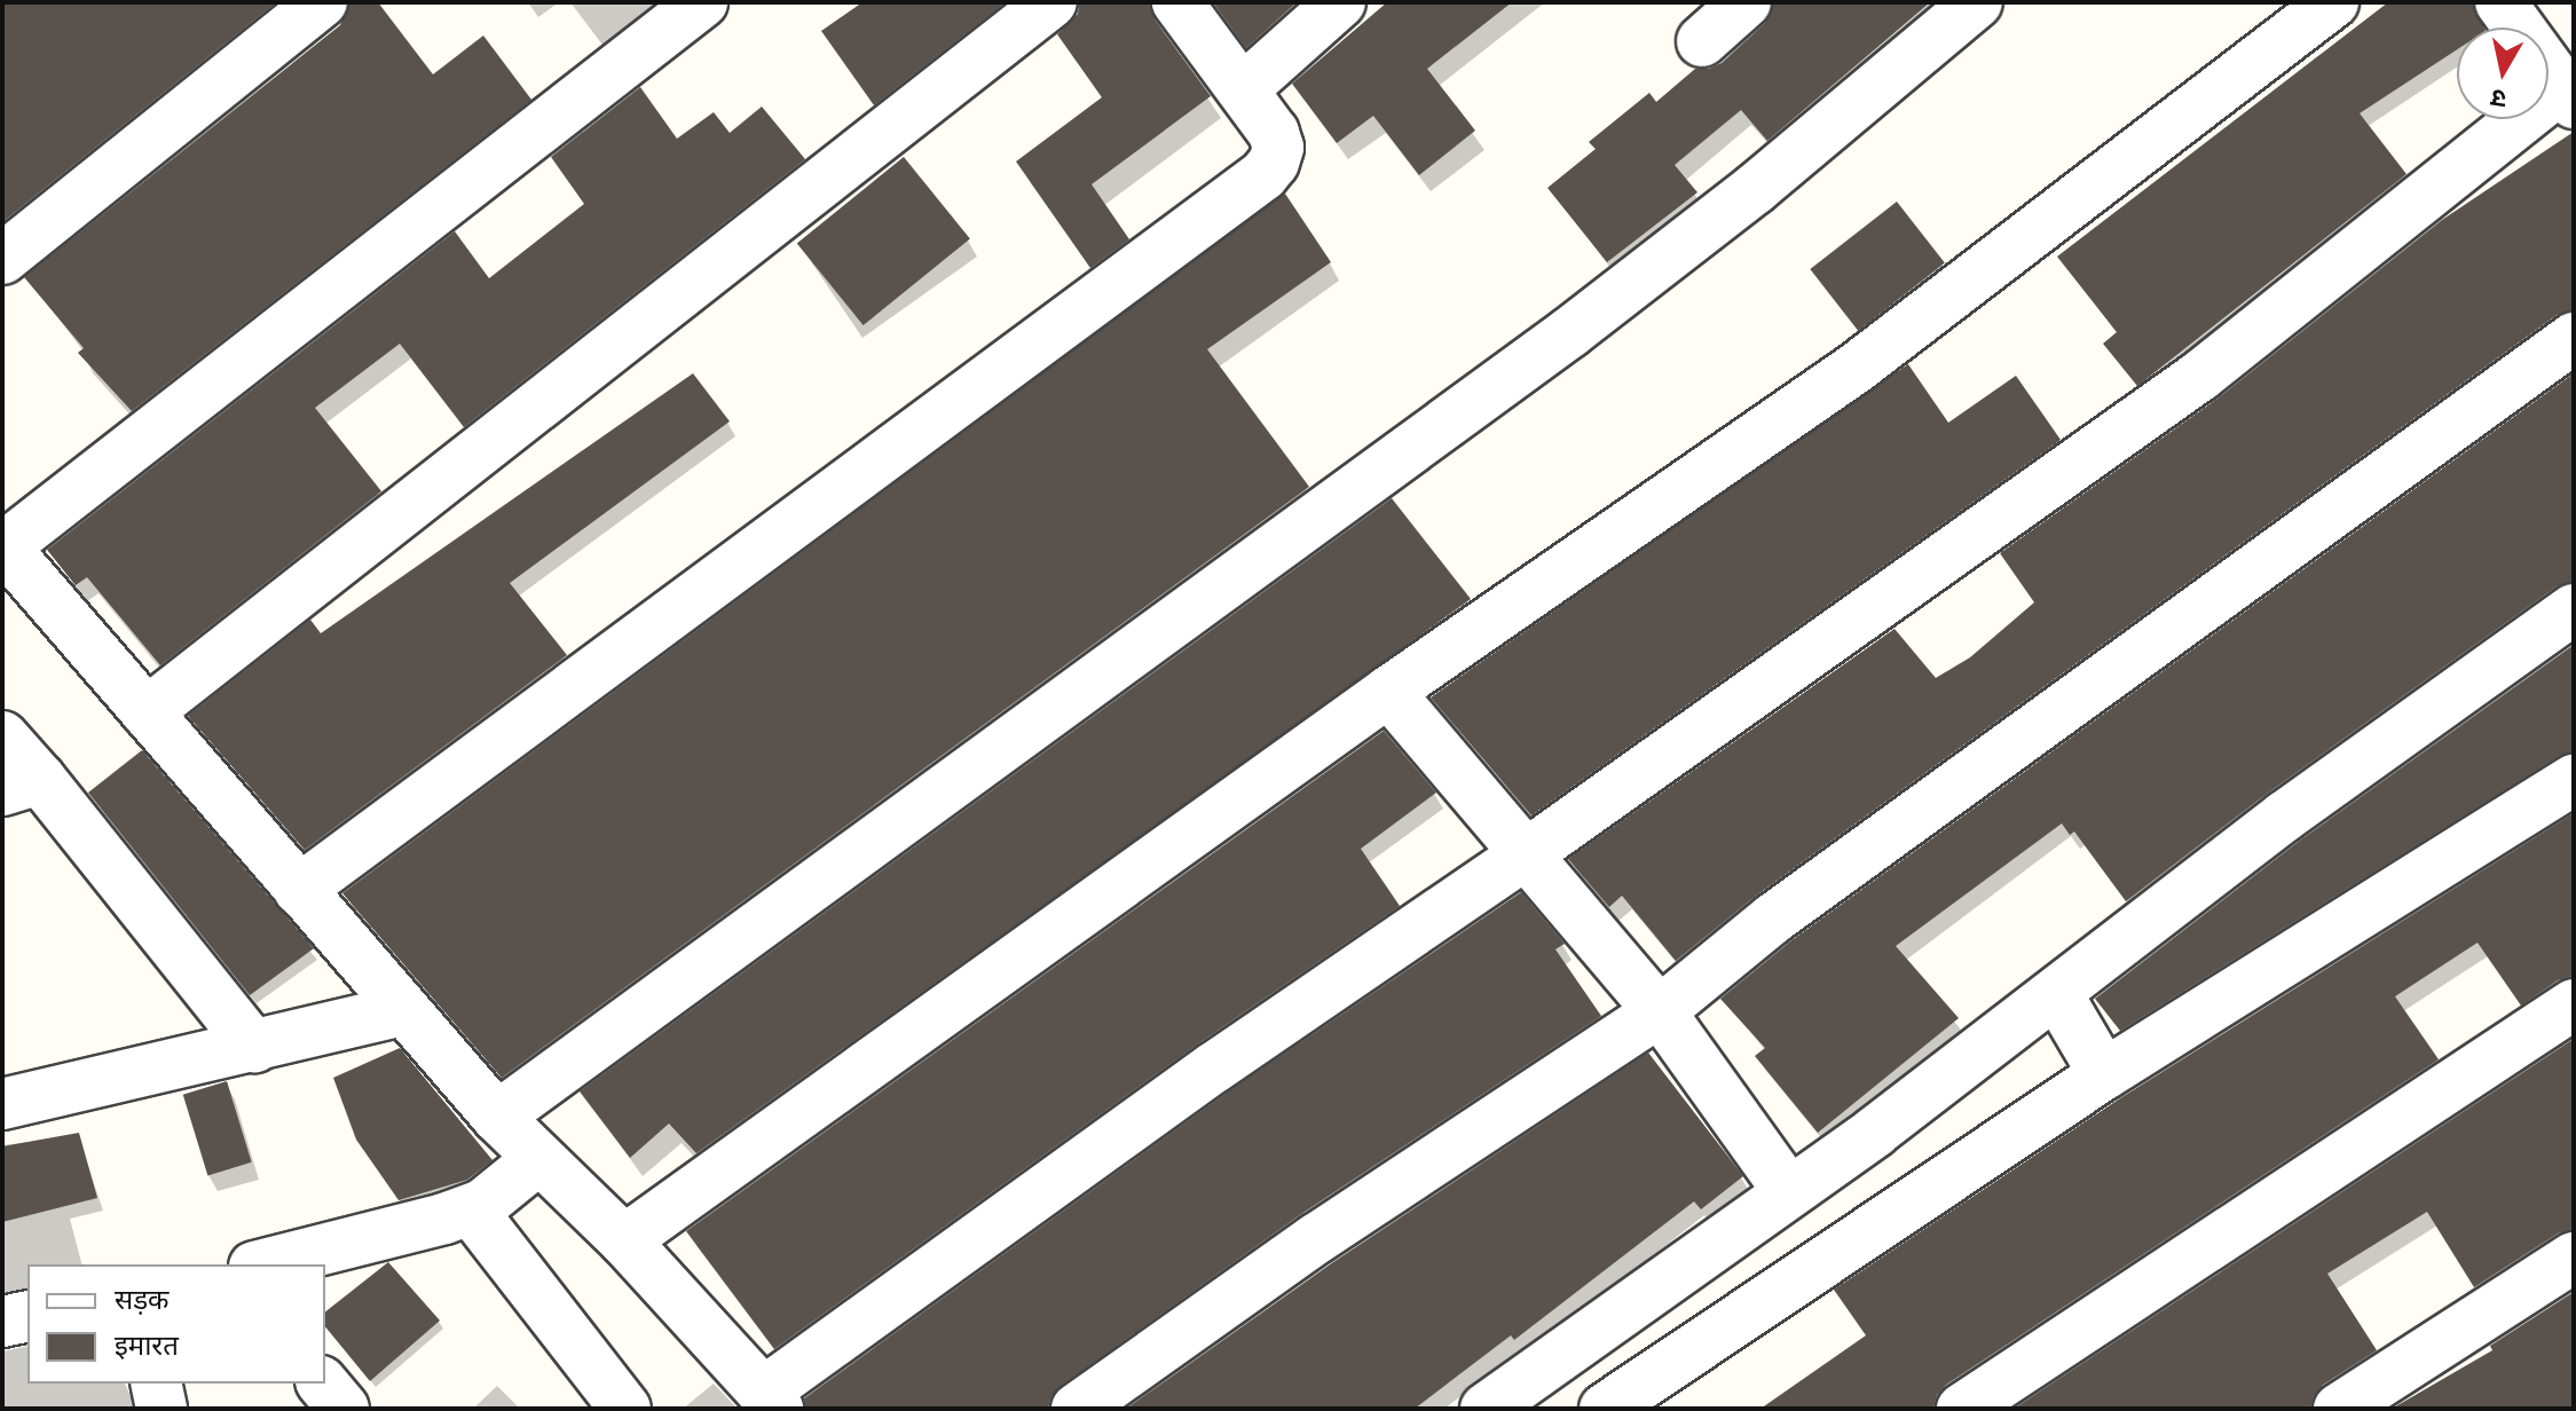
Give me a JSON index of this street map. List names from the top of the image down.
{
  "legend": ["सड़क", "इमारत"],
  "north": "bottom"
}
